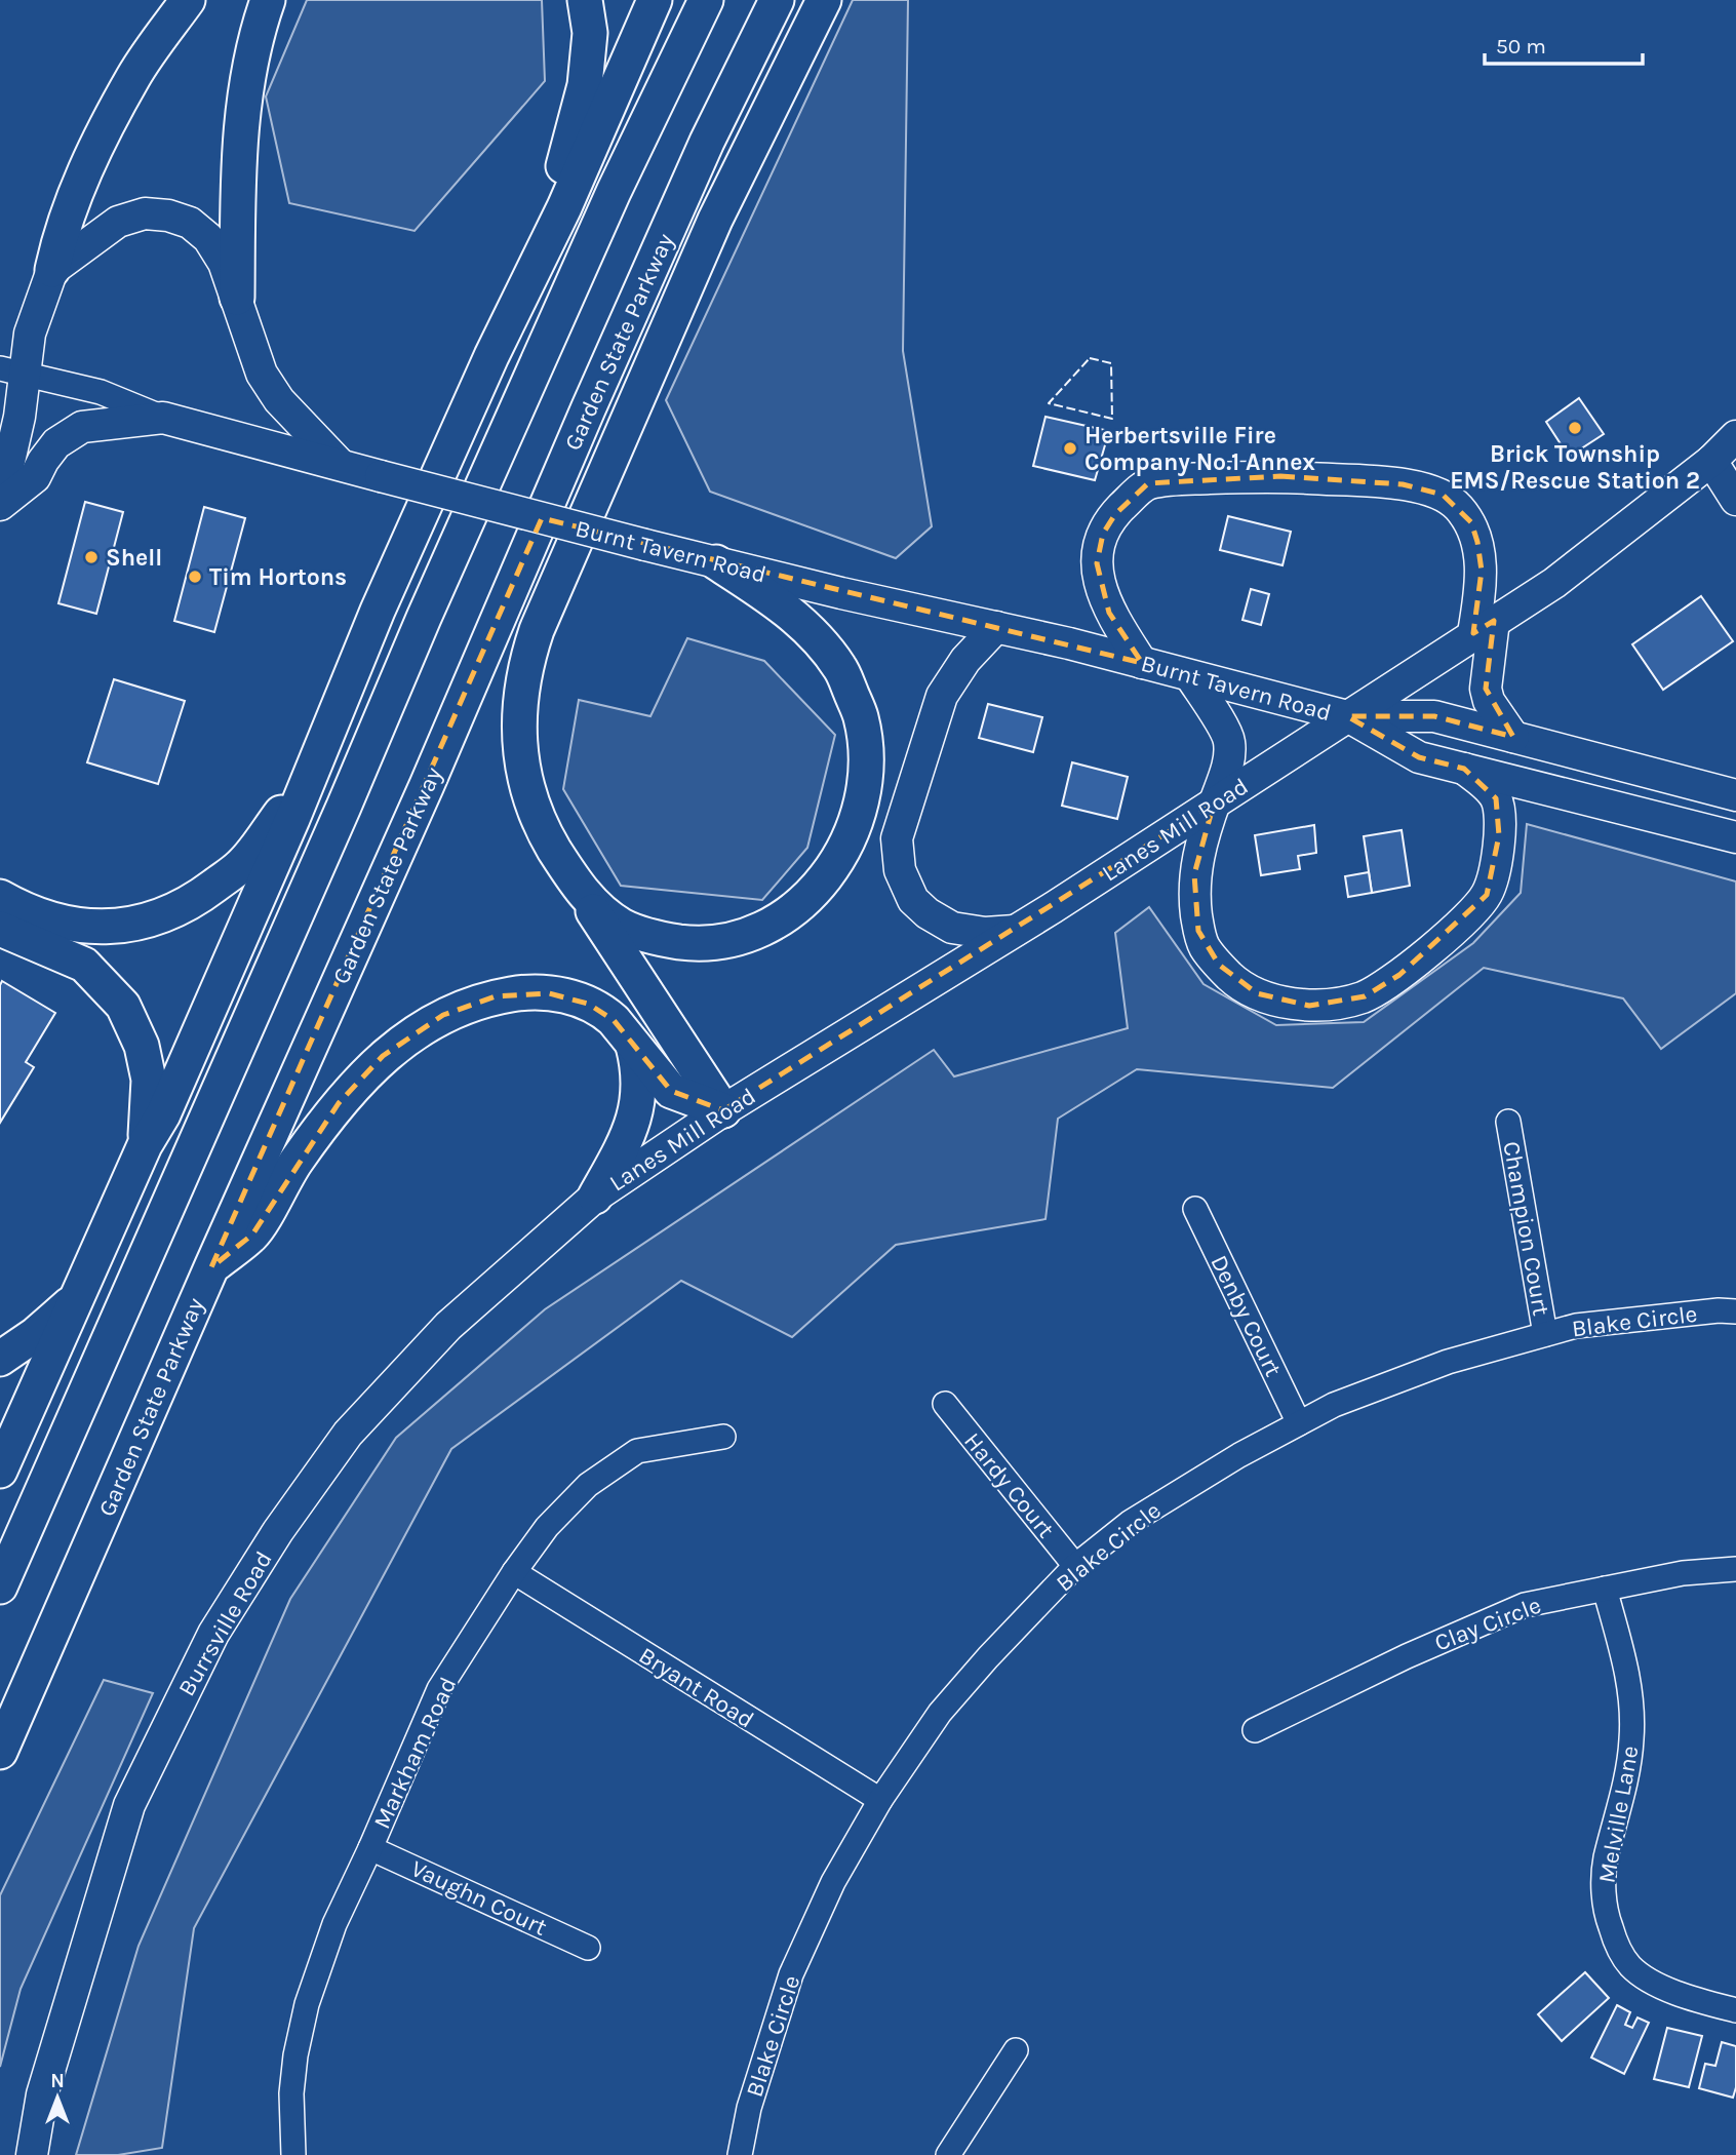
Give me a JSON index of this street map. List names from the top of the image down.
{
  "streets": {
    "highway": ["Garden State Parkway"],
    "main road": ["Burnt Tavern Road", "Lanes Mill Road", "Burrsville Road"],
    "street": [
      "Champion Court",
      "Denby Court",
      "Blake Circle",
      "Hardy Court",
      "Clay Circle",
      "Bryant Road",
      "Markham Road",
      "Melville Lane",
      "Vaughn Court"
    ]
  },
  "crossings": [
    ["Burnt Tavern Road", "Lanes Mill Road"],
    ["Lanes Mill Road", "Burrsville Road"],
    ["Champion Court", "Blake Circle"],
    ["Denby Court", "Blake Circle"],
    ["Blake Circle", "Hardy Court"],
    ["Blake Circle", "Bryant Road"],
    ["Clay Circle", "Melville Lane"],
    ["Bryant Road", "Markham Road"],
    ["Markham Road", "Vaughn Court"]
  ],
  "places": [
    "Brick Township EMS/Rescue Station 2",
    "Herbertsville Fire Company No.1 Annex",
    "Shell",
    "Tim Hortons"
  ],
  "scale_bar": "50 m",
  "north": "top"
}
